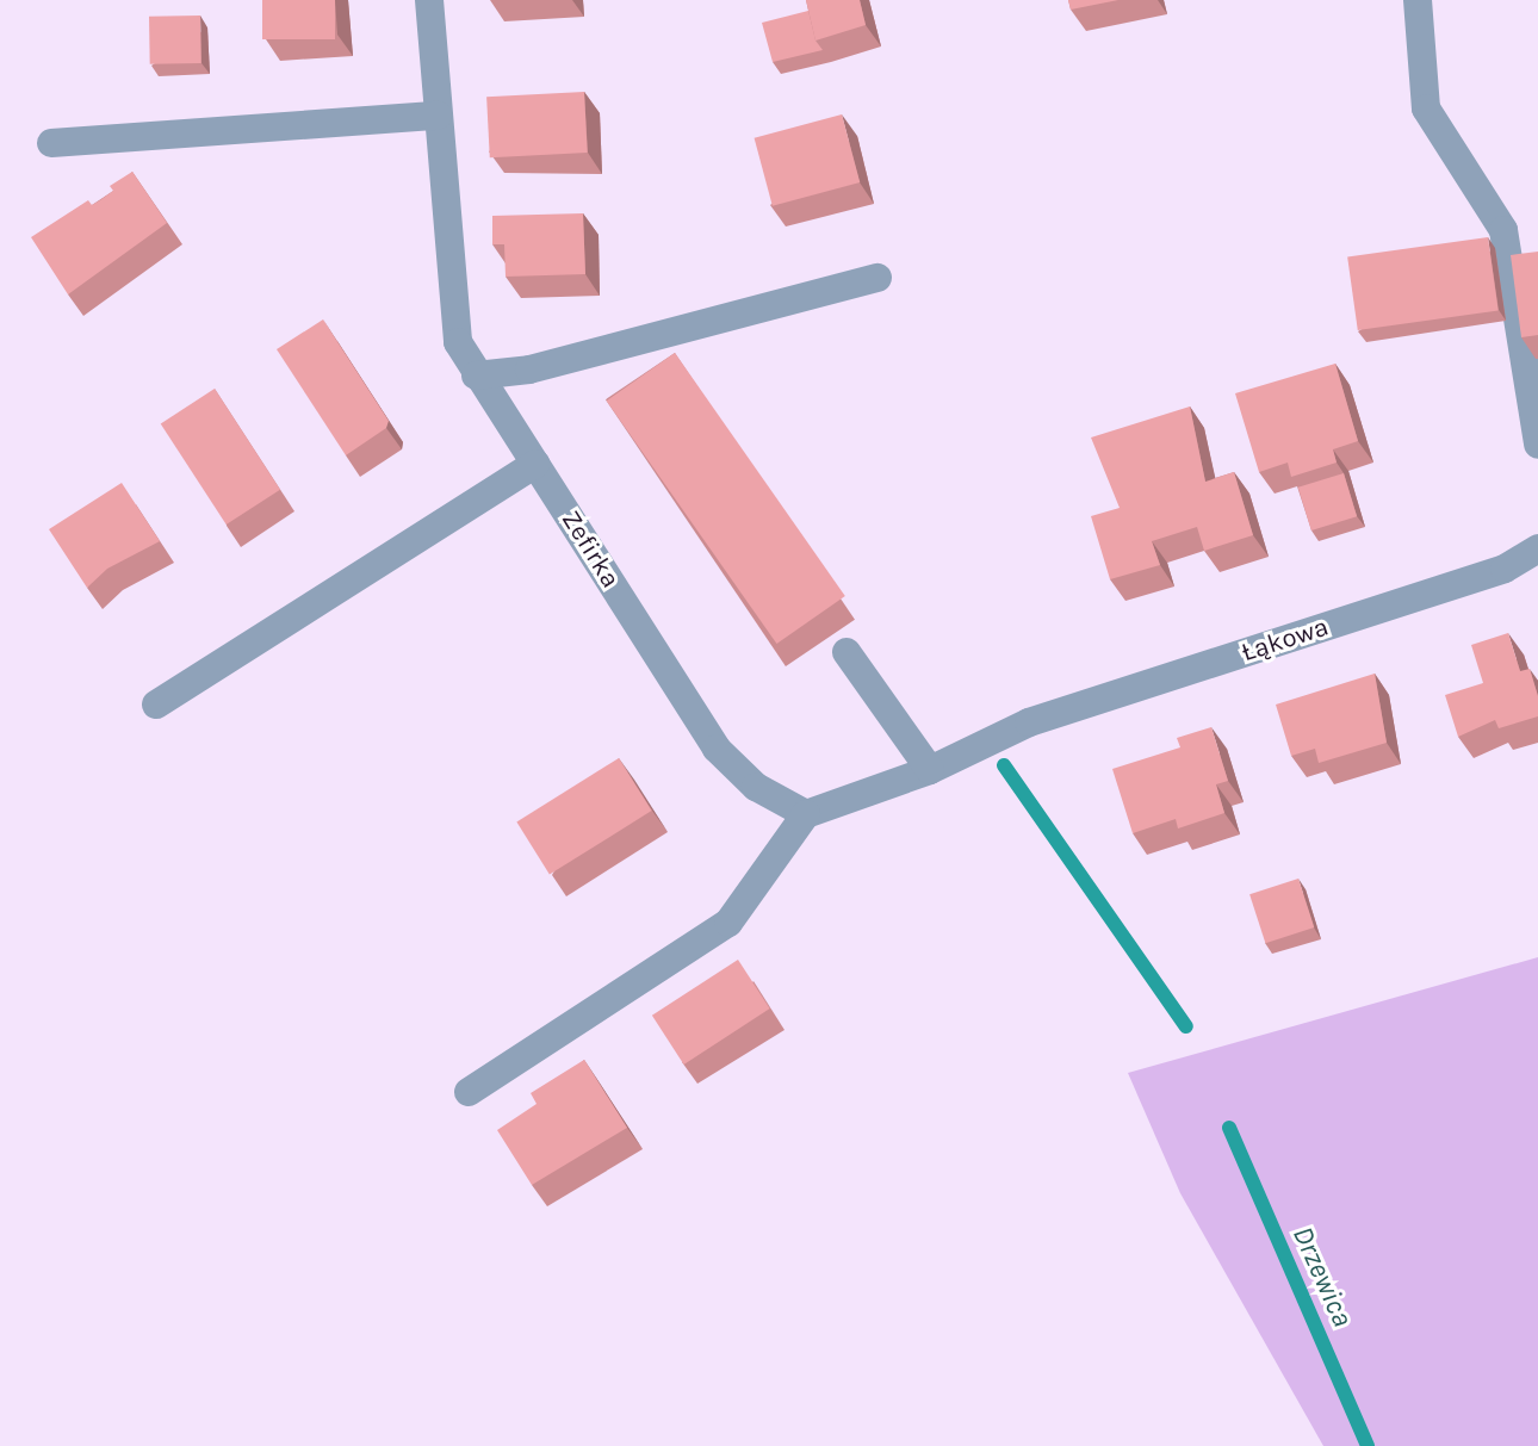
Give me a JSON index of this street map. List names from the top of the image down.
{
  "streets": {
    "street": ["Zefirka", "Łąkowa"]
  },
  "water": ["Drzewica"]
}
